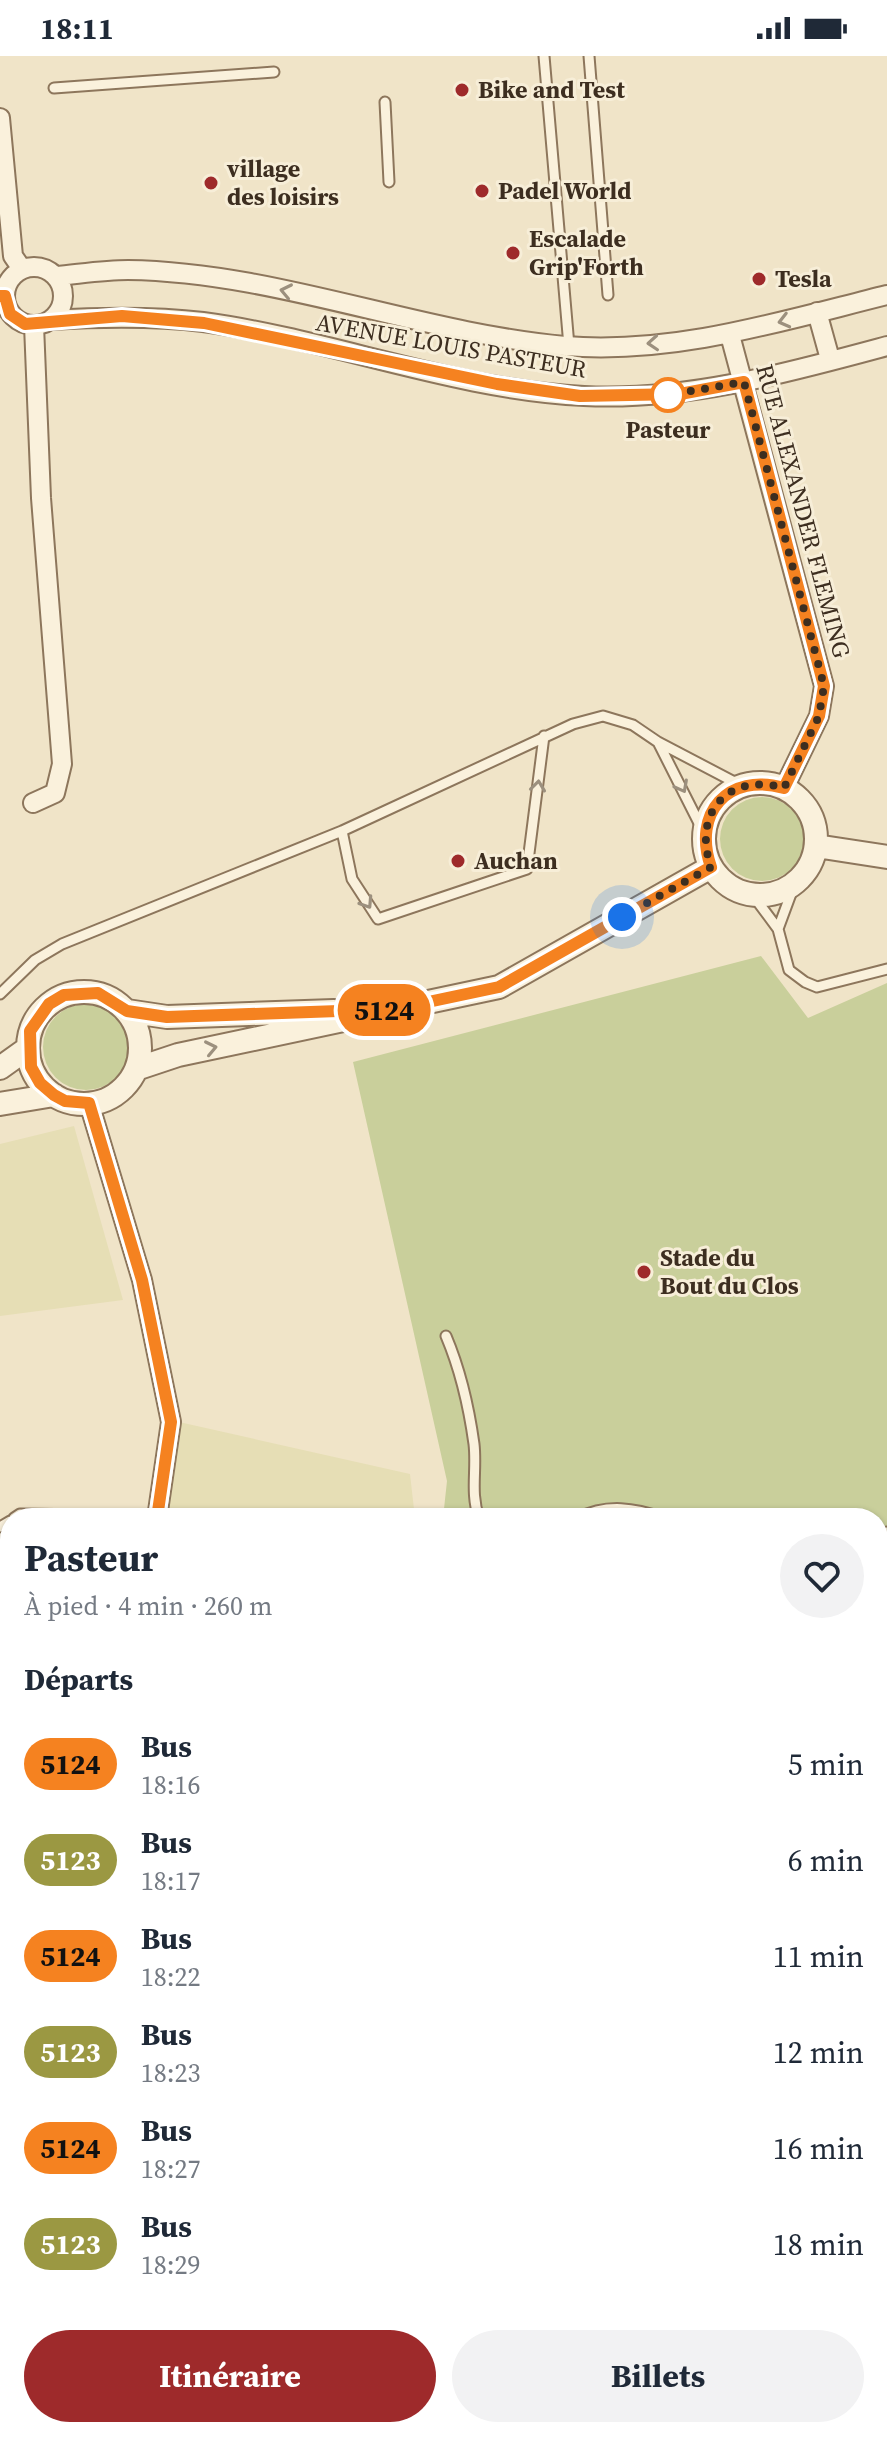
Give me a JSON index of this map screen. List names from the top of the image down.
{
  "streets": {
    "street": ["AVENUE LOUIS PASTEUR", "RUE ALEXANDER FLEMING"]
  },
  "crossings": [
    ["AVENUE LOUIS PASTEUR", "RUE ALEXANDER FLEMING"]
  ],
  "places": [
    "Bike and Test",
    "village des loisirs",
    "Padel World",
    "Escalade Grip'Forth",
    "Tesla",
    "Pasteur",
    "Auchan",
    "Stade du Bout du Clos"
  ],
  "lines": ["bus line 5124"],
  "page": {
    "status": "18:11",
    "on_map": "5124",
    "heading": [
      ["Pasteur", "À pied · 4 min · 260 m"],
      "Départs"
    ],
    "list": [
      {
        "mark": "5124",
        "name": "Bus",
        "note": "18:16",
        "value": "5 min"
      },
      {
        "mark": "5123",
        "name": "Bus",
        "note": "18:17",
        "value": "6 min"
      },
      {
        "mark": "5124",
        "name": "Bus",
        "note": "18:22",
        "value": "11 min"
      },
      {
        "mark": "5123",
        "name": "Bus",
        "note": "18:23",
        "value": "12 min"
      },
      {
        "mark": "5124",
        "name": "Bus",
        "note": "18:27",
        "value": "16 min"
      },
      {
        "mark": "5123",
        "name": "Bus",
        "note": "18:29",
        "value": "18 min"
      }
    ],
    "buttons": ["Itinéraire", "Billets"]
  }
}
